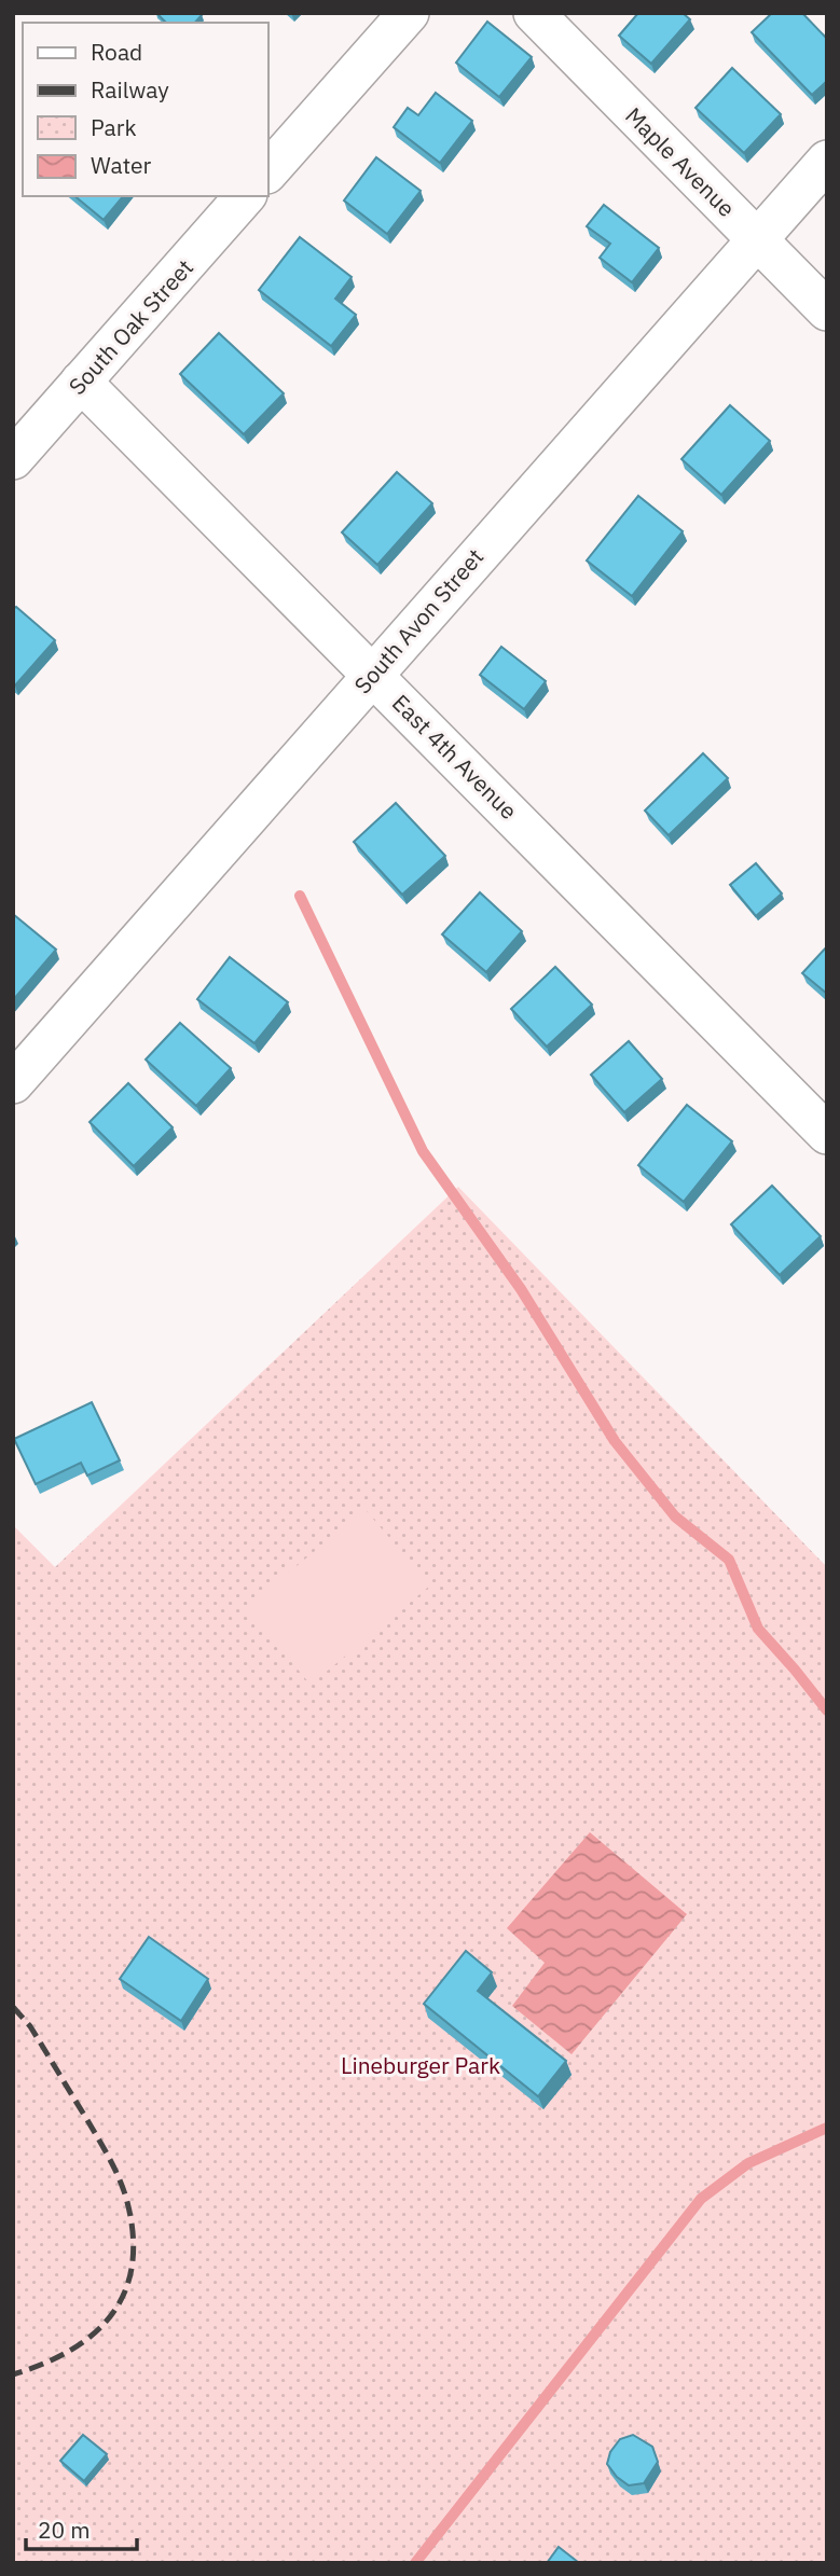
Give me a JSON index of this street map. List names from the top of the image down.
{
  "streets": {
    "street": [
      "Maple Avenue",
      "South Oak Street",
      "South Avon Street",
      "East 4th Avenue"
    ]
  },
  "crossings": [
    ["Maple Avenue", "South Avon Street"],
    ["South Oak Street", "East 4th Avenue"],
    ["South Avon Street", "East 4th Avenue"]
  ],
  "parks": ["Lineburger Park"],
  "legend": [
    "Road",
    "Railway",
    "Park",
    "Water"
  ],
  "scale_bar": "20 m"
}
